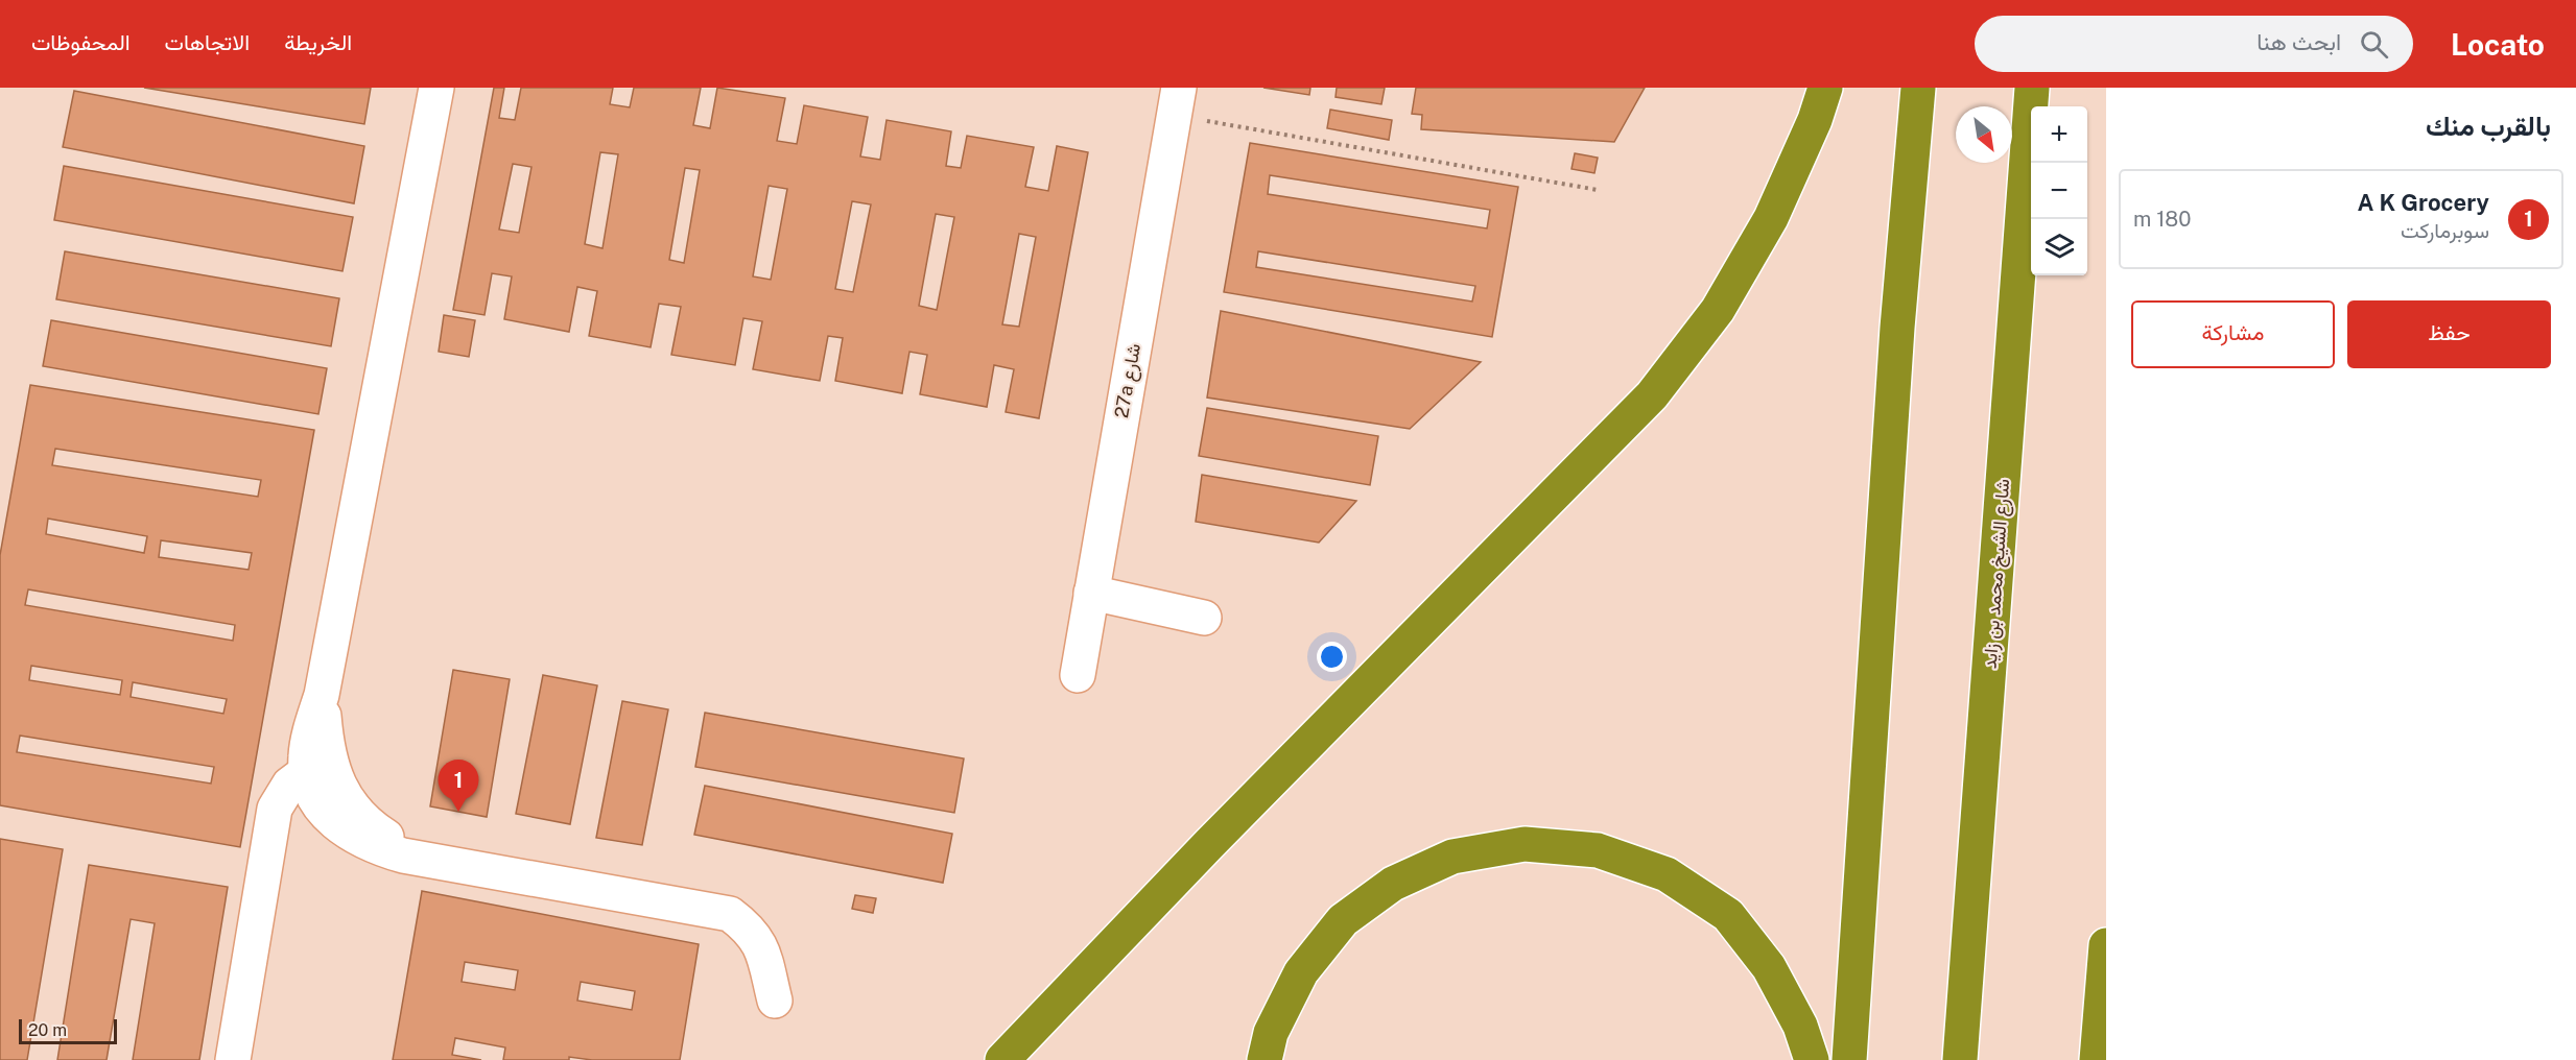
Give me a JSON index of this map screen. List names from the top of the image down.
{
  "streets": {
    "highway": ["شارع الشيخ محمد بن زايد"],
    "street": ["27a شارع"]
  },
  "scale_bar": "20 m",
  "north": "bottom right",
  "page": {
    "header": "Locato",
    "search": "ابحث هنا",
    "nav": ["الخريطة", "الاتجاهات", "المحفوظات"],
    "heading": "بالقرب منك",
    "map_buttons": ["+", "−"],
    "list": [
      {
        "mark": "1",
        "name": "A K Grocery",
        "note": "سوبرماركت",
        "value": "180 m"
      }
    ],
    "buttons": ["حفظ", "مشاركة"],
    "pins": "1",
    "scale": "20 m"
  }
}
